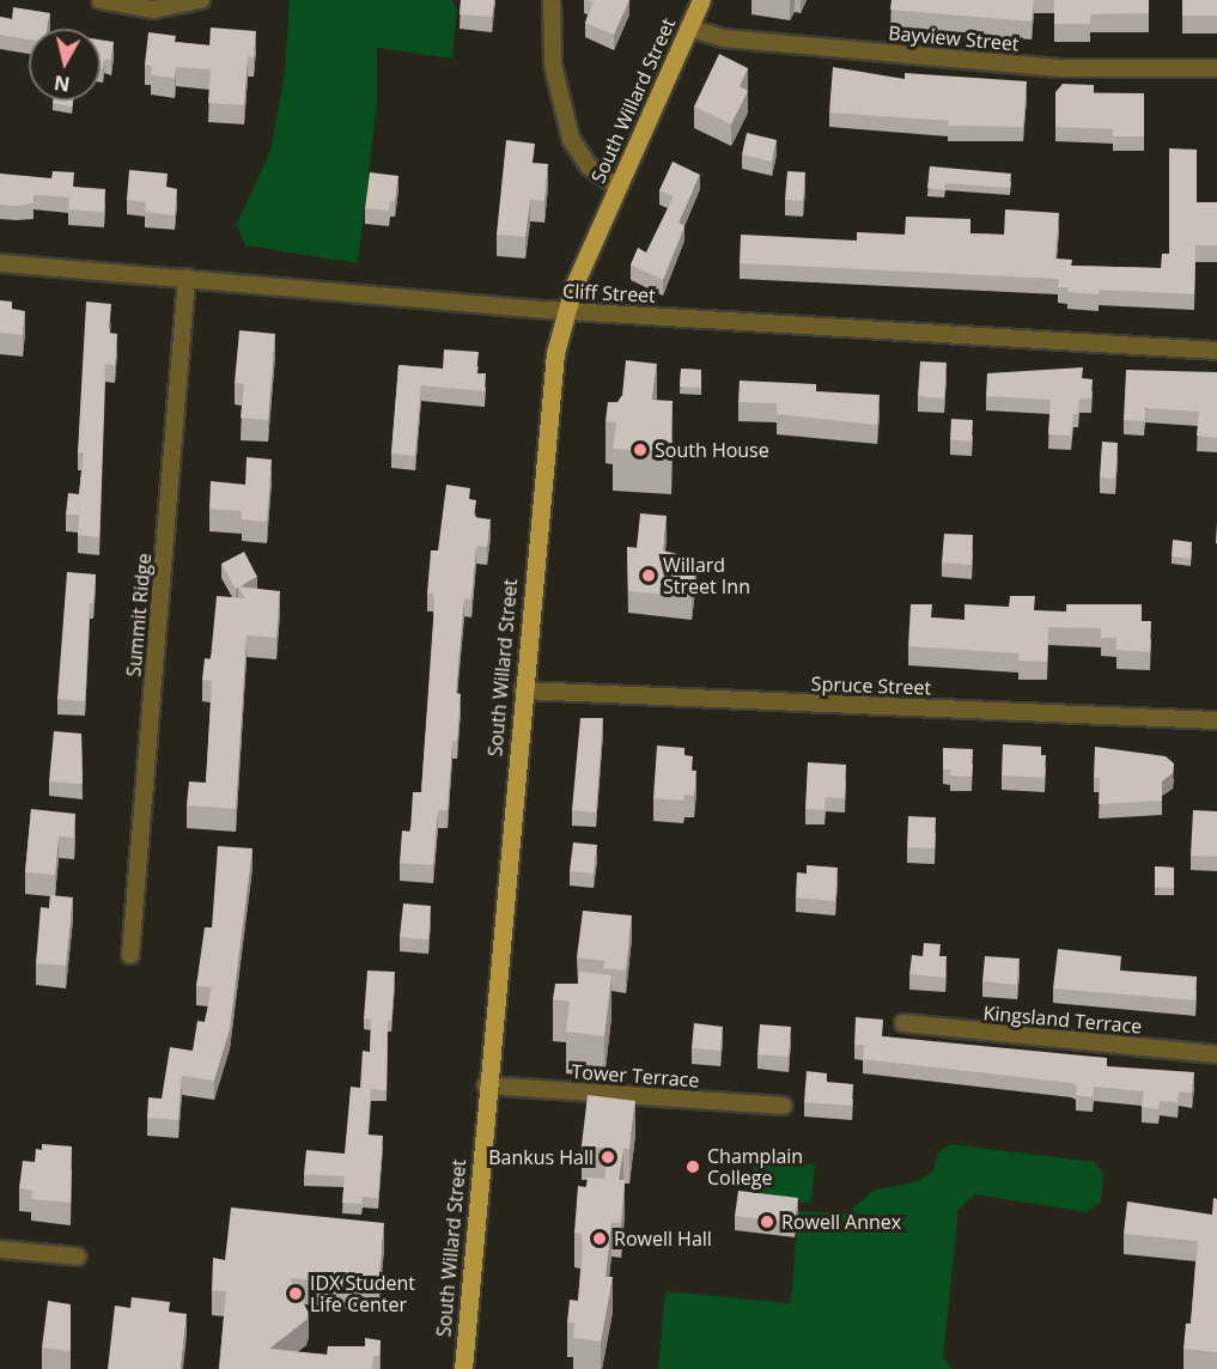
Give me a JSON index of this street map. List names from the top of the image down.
{
  "streets": {
    "main road": ["South Willard Street"],
    "street": [
      "Bayview Street",
      "Cliff Street",
      "Summit Ridge",
      "Spruce Street",
      "Kingsland Terrace",
      "Tower Terrace"
    ]
  },
  "crossings": [
    ["Bayview Street", "South Willard Street"],
    ["South Willard Street", "Cliff Street"],
    ["South Willard Street", "Spruce Street"],
    ["South Willard Street", "Tower Terrace"],
    ["Cliff Street", "Summit Ridge"]
  ],
  "places": [
    "South House",
    "Willard Street Inn",
    "Bankus Hall",
    "Champlain College",
    "Rowell Annex",
    "Rowell Hall",
    "IDX Student Life Center"
  ],
  "north": "bottom"
}
